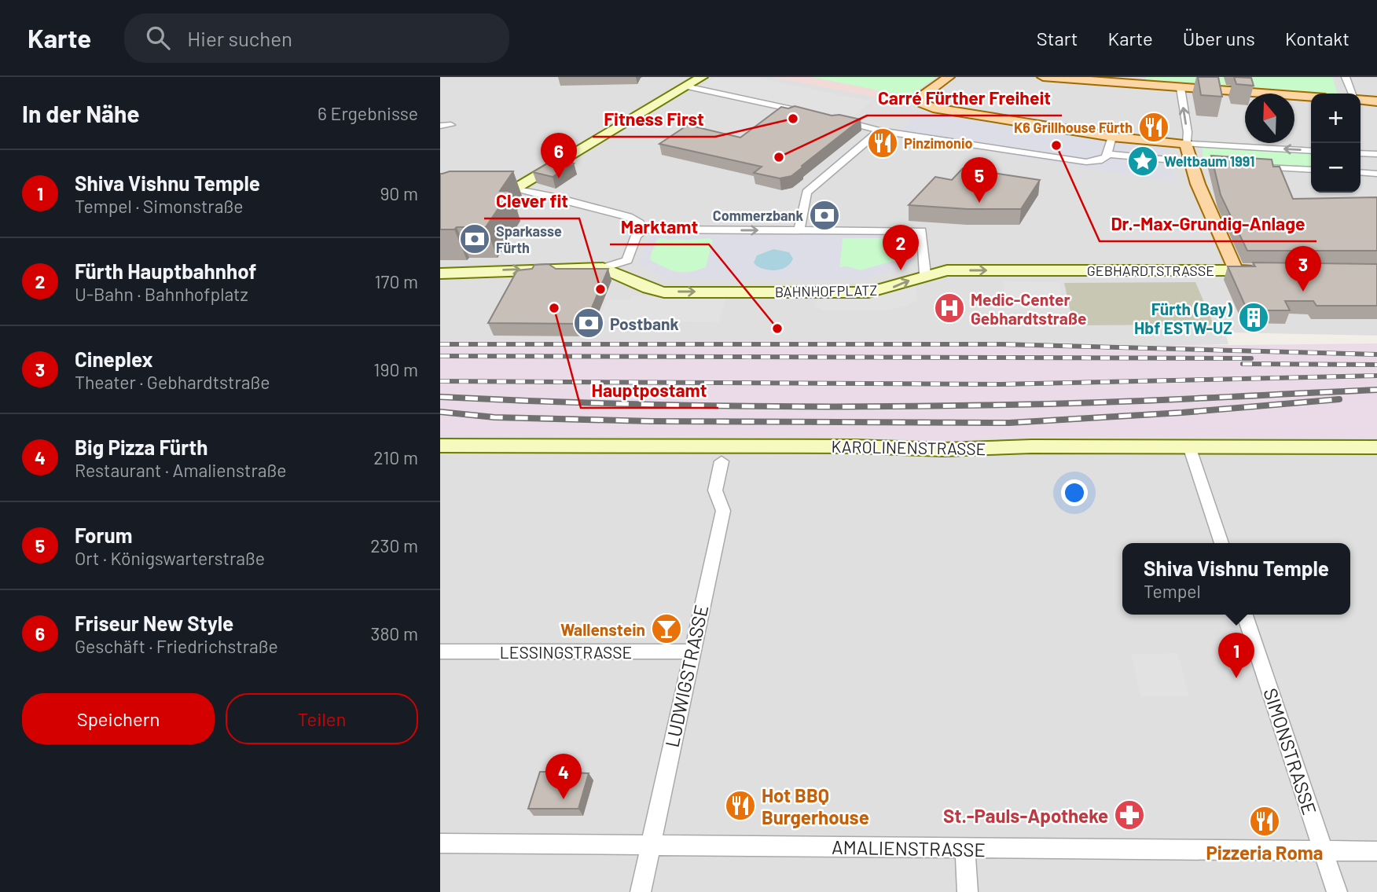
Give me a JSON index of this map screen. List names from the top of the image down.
{
  "streets": {
    "main road": ["GEBHARDTSTRASSE", "BAHNHOFPLATZ", "KAROLINENSTRASSE"],
    "street": [
      "LESSINGSTRASSE",
      "LUDWIGSTRASSE",
      "SIMONSTRASSE",
      "AMALIENSTRASSE"
    ]
  },
  "crossings": [
    ["GEBHARDTSTRASSE", "BAHNHOFPLATZ"],
    ["LESSINGSTRASSE", "LUDWIGSTRASSE"],
    ["LUDWIGSTRASSE", "AMALIENSTRASSE"],
    ["SIMONSTRASSE", "AMALIENSTRASSE"]
  ],
  "one_way": ["BAHNHOFPLATZ"],
  "places": {
    "other": [
      "Fitness First",
      "Dr.-Max-Grundig-Anlage",
      "Carré Fürther Freiheit",
      "Clever fit",
      "Hauptpostamt",
      "Marktamt"
    ],
    "restaurant": [
      "K6 Grillhouse Fürth",
      "Pinzimonio",
      "Hot BBQ Burgerhouse",
      "Pizzeria Roma"
    ],
    "place": ["Weltbaum 1991"],
    "bank": ["Commerzbank", "Sparkasse Fürth", "Postbank"],
    "hospital": ["Medic-Center Gebhardtstraße"],
    "building": ["Fürth (Bay) Hbf ESTW-UZ"],
    "bar": ["Wallenstein"],
    "pharmacy": ["St.-Pauls-Apotheke"]
  },
  "north": "top",
  "page": {
    "header": "Karte",
    "search": "Hier suchen",
    "nav": [
      "Start",
      "Karte",
      "Über uns",
      "Kontakt"
    ],
    "heading": ["In der Nähe", "6 Ergebnisse"],
    "map_buttons": ["+", "−"],
    "pins": [
      "6",
      "5",
      "2",
      "3",
      "1",
      "4"
    ],
    "list": [
      {
        "mark": "1",
        "name": "Shiva Vishnu Temple",
        "note": "Tempel · Simonstraße",
        "value": "90 m"
      },
      {
        "mark": "2",
        "name": "Fürth Hauptbahnhof",
        "note": "U-Bahn · Bahnhofplatz",
        "value": "170 m"
      },
      {
        "mark": "3",
        "name": "Cineplex",
        "note": "Theater · Gebhardtstraße",
        "value": "190 m"
      },
      {
        "mark": "4",
        "name": "Big Pizza Fürth",
        "note": "Restaurant · Amalienstraße",
        "value": "210 m"
      },
      {
        "mark": "5",
        "name": "Forum",
        "note": "Ort · Königswarterstraße",
        "value": "230 m"
      },
      {
        "mark": "6",
        "name": "Friseur New Style",
        "note": "Geschäft · Friedrichstraße",
        "value": "380 m"
      }
    ],
    "popup": ["Shiva Vishnu Temple", "Tempel"],
    "buttons": ["Speichern", "Teilen"]
  }
}
